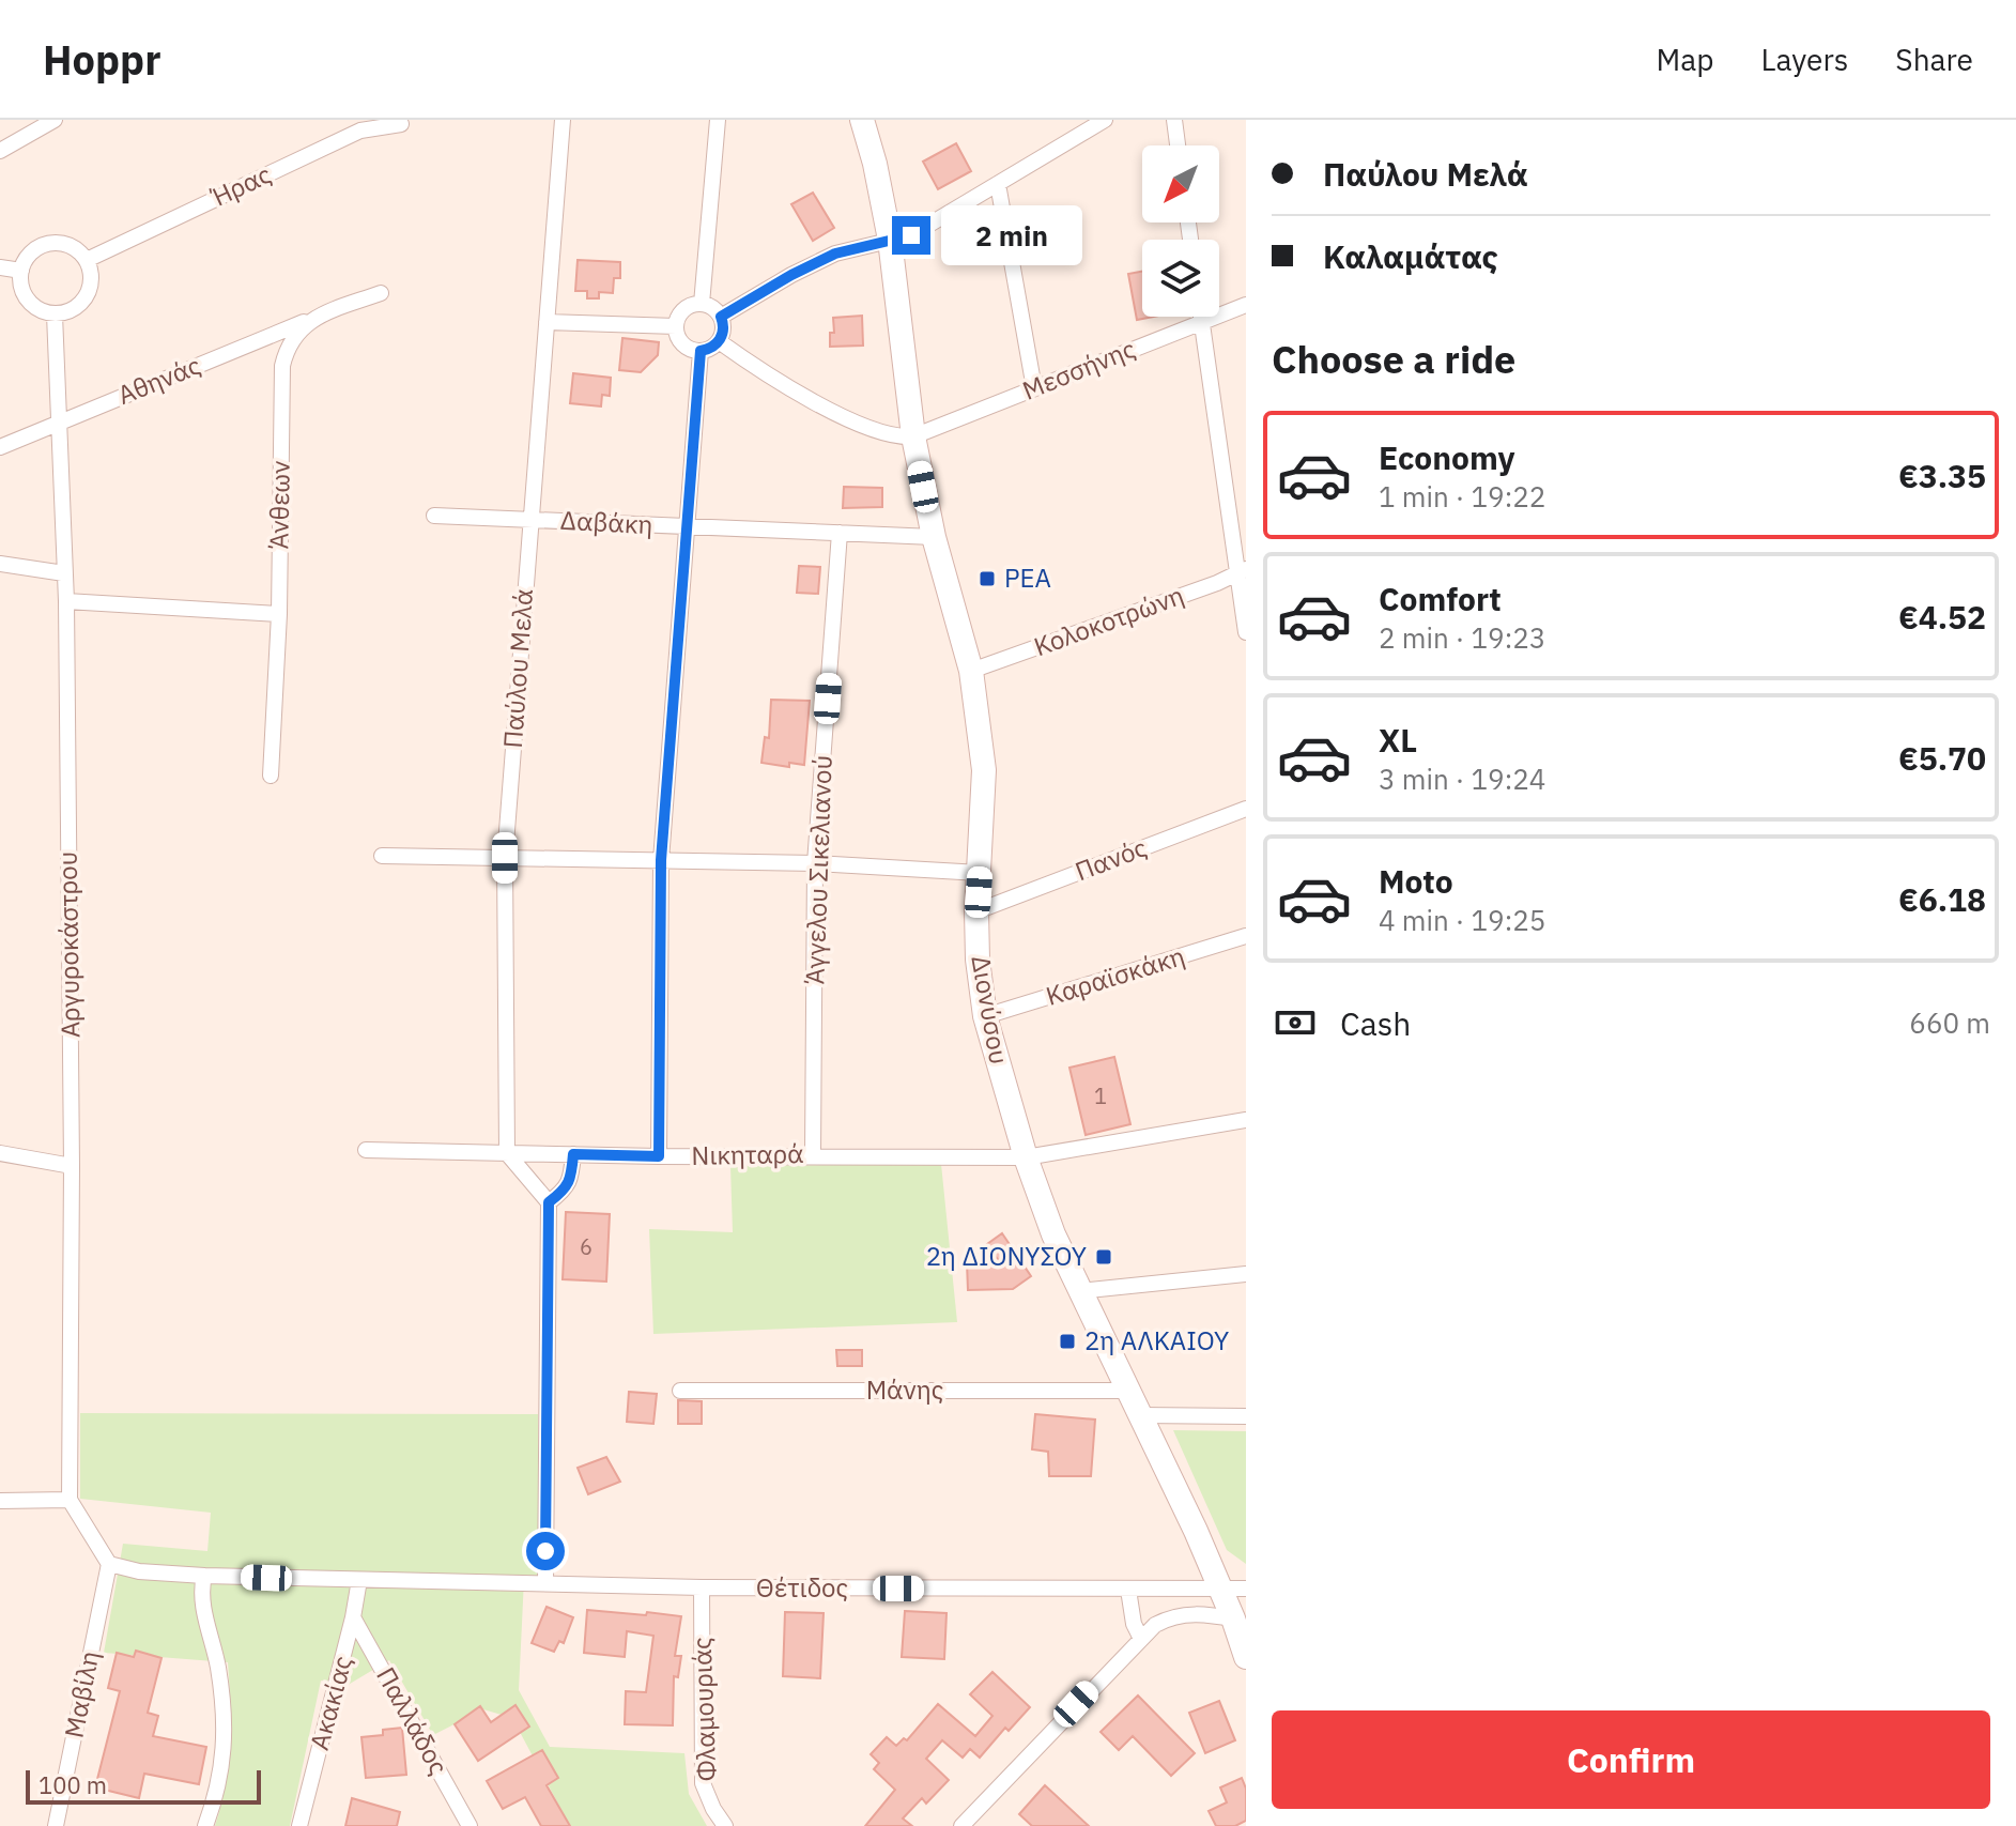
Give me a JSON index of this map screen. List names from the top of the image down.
{
  "streets": {
    "main road": ["Διονύσου"],
    "street": [
      "Ήρας",
      "Μεσσήνης",
      "Αθηνάς",
      "Άνθεων",
      "Δαβάκη",
      "Κολοκοτρώνη",
      "Παύλου Μελά",
      "Πανός",
      "Άγγελου Σικελιανού",
      "Αργυροκάστρου",
      "Καραϊσκάκη",
      "Νικηταρά",
      "Μάνης",
      "Θέτιδος",
      "Μαβίλη",
      "Ακακίας",
      "Φλαμουριάς",
      "Παλλάδος"
    ]
  },
  "crossings": [
    ["Ήρας", "Αργυροκάστρου"],
    ["Μεσσήνης", "Διονύσου"],
    ["Αθηνάς", "Άνθεων"],
    ["Αθηνάς", "Αργυροκάστρου"],
    ["Δαβάκη", "Παύλου Μελά"],
    ["Δαβάκη", "Άγγελου Σικελιανού"],
    ["Δαβάκη", "Διονύσου"],
    ["Κολοκοτρώνη", "Διονύσου"],
    ["Παύλου Μελά", "Νικηταρά"],
    ["Πανός", "Διονύσου"],
    ["Άγγελου Σικελιανού", "Νικηταρά"],
    ["Καραϊσκάκη", "Διονύσου"],
    ["Διονύσου", "Νικηταρά"],
    ["Διονύσου", "Μάνης"],
    ["Διονύσου", "Θέτιδος"],
    ["Θέτιδος", "Μαβίλη"],
    ["Θέτιδος", "Ακακίας"],
    ["Θέτιδος", "Φλαμουριάς"],
    ["Ακακίας", "Παλλάδος"]
  ],
  "places": {
    "transit": ["ΡΕΑ", "2η ΔΙΟΝΥΣΟΥ", "2η ΑΛΚΑΙΟΥ"]
  },
  "house_numbers": ["1", "6"],
  "scale_bar": "100 m",
  "north": "bottom left",
  "page": {
    "header": "Hoppr",
    "nav": ["Map", "Layers", "Share"],
    "banner": ["Παύλου Μελά", "Καλαμάτας"],
    "bubble": "2 min",
    "heading": "Choose a ride",
    "list": [
      {
        "name": "Economy",
        "note": "1 min · 19:22",
        "value": "€3.35"
      },
      {
        "name": "Comfort",
        "note": "2 min · 19:23",
        "value": "€4.52"
      },
      {
        "name": "XL",
        "note": "3 min · 19:24",
        "value": "€5.70"
      },
      {
        "name": "Moto",
        "note": "4 min · 19:25",
        "value": "€6.18"
      }
    ],
    "pay": ["Cash", "660 m"],
    "buttons": "Confirm",
    "scale": "100 m"
  }
}
